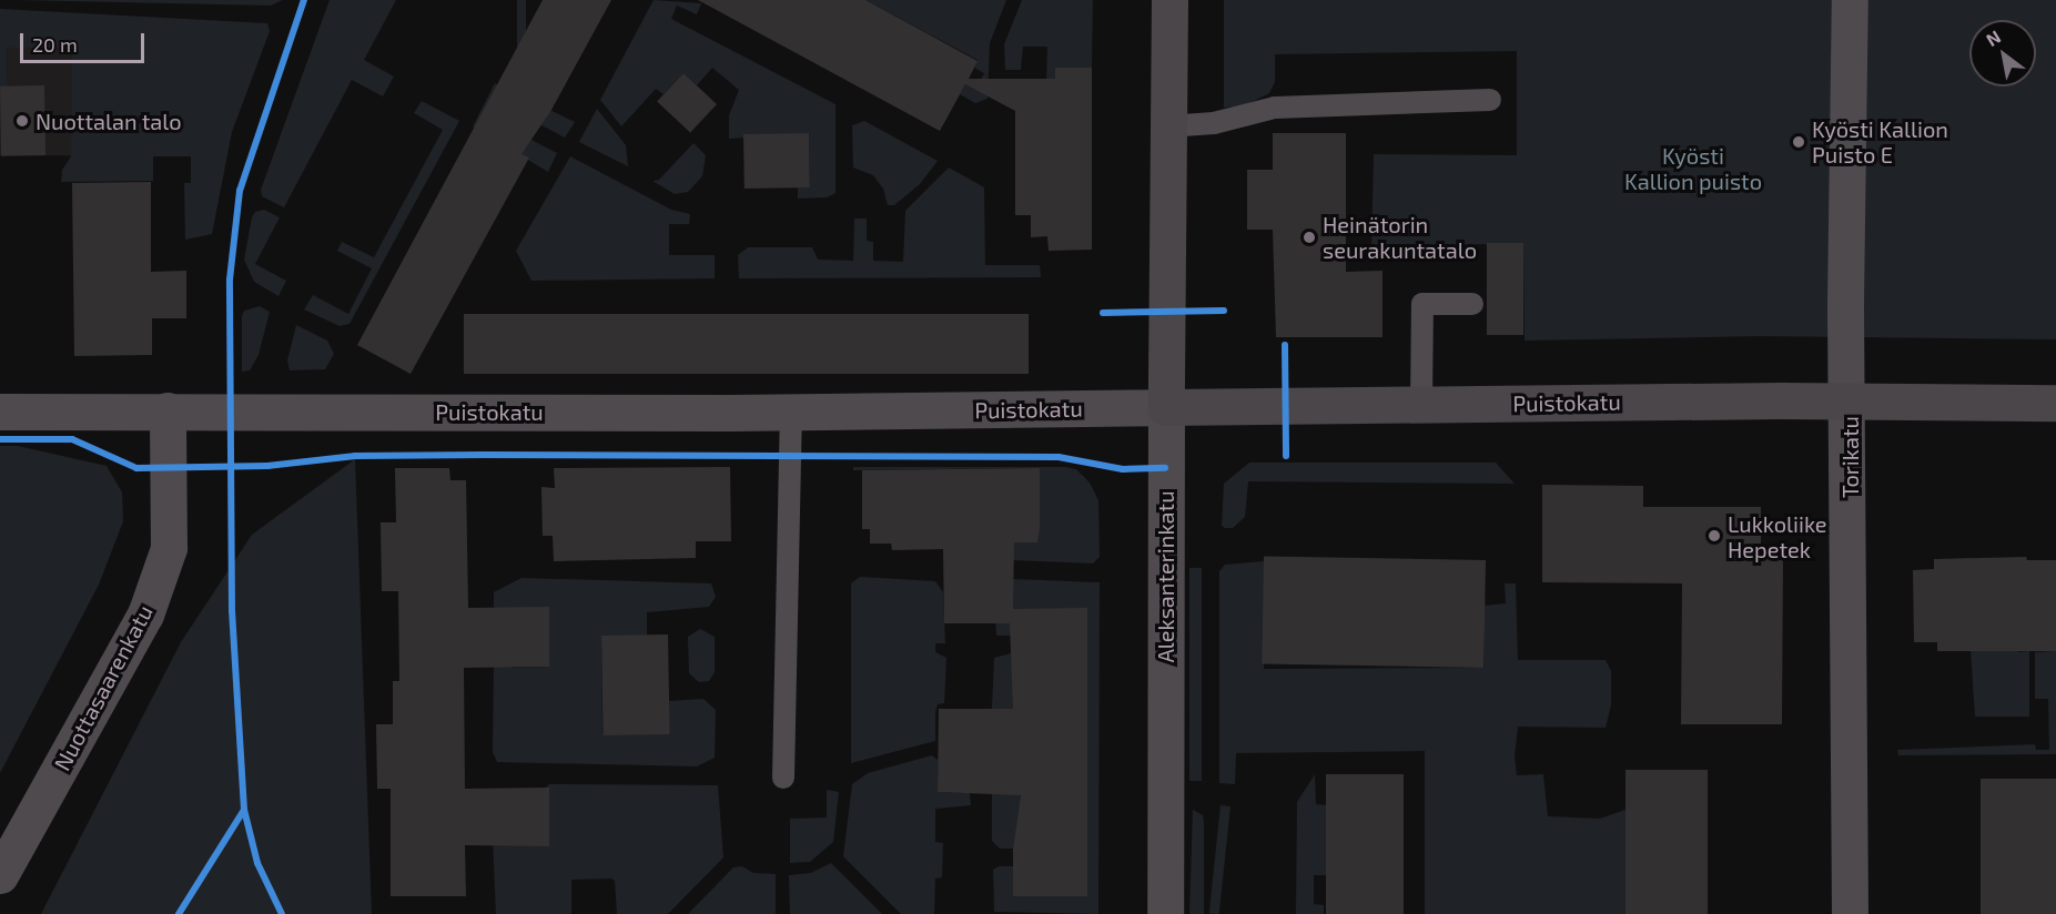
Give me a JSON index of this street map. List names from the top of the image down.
{
  "streets": {
    "main road": ["Puistokatu", "Aleksanterinkatu"],
    "street": ["Torikatu", "Nuottasaarenkatu"]
  },
  "crossings": [
    ["Puistokatu", "Torikatu"],
    ["Puistokatu", "Aleksanterinkatu"],
    ["Puistokatu", "Nuottasaarenkatu"]
  ],
  "parks": ["Kyösti Kallion puisto"],
  "places": [
    "Nuottalan talo",
    "Kyösti Kallion Puisto E",
    "Heinätorin seurakuntatalo",
    "Lukkoliike Hepetek"
  ],
  "scale_bar": "20 m",
  "north": "top left"
}
